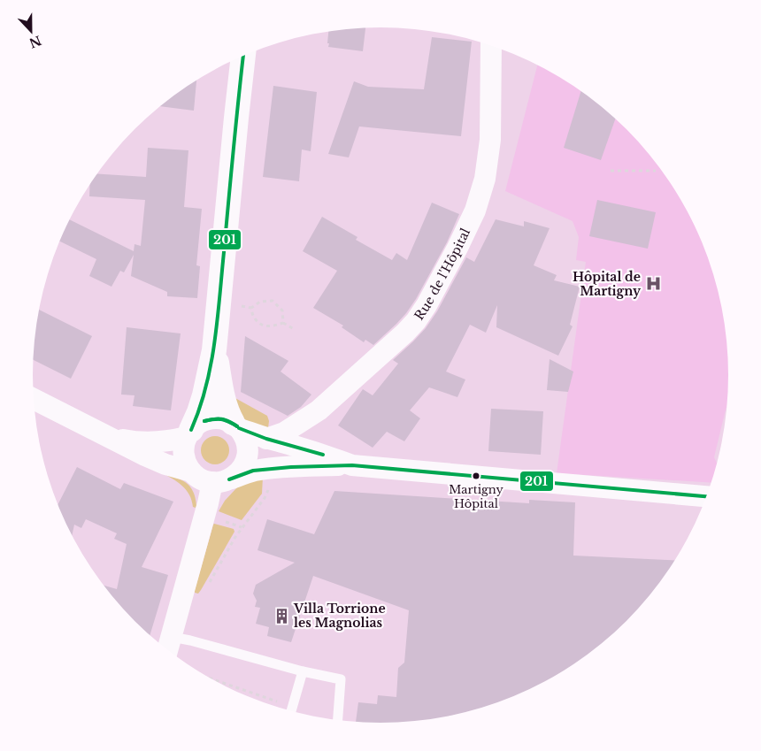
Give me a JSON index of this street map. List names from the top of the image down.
{
  "streets": {
    "street": ["Rue de l'Hôpital"]
  },
  "places": {
    "hospital": ["Hôpital de Martigny"],
    "other": ["Martigny Hôpital"],
    "building": ["Villa Torrione les Magnolias"]
  },
  "lines": ["transit line 201"],
  "north": "bottom"
}
